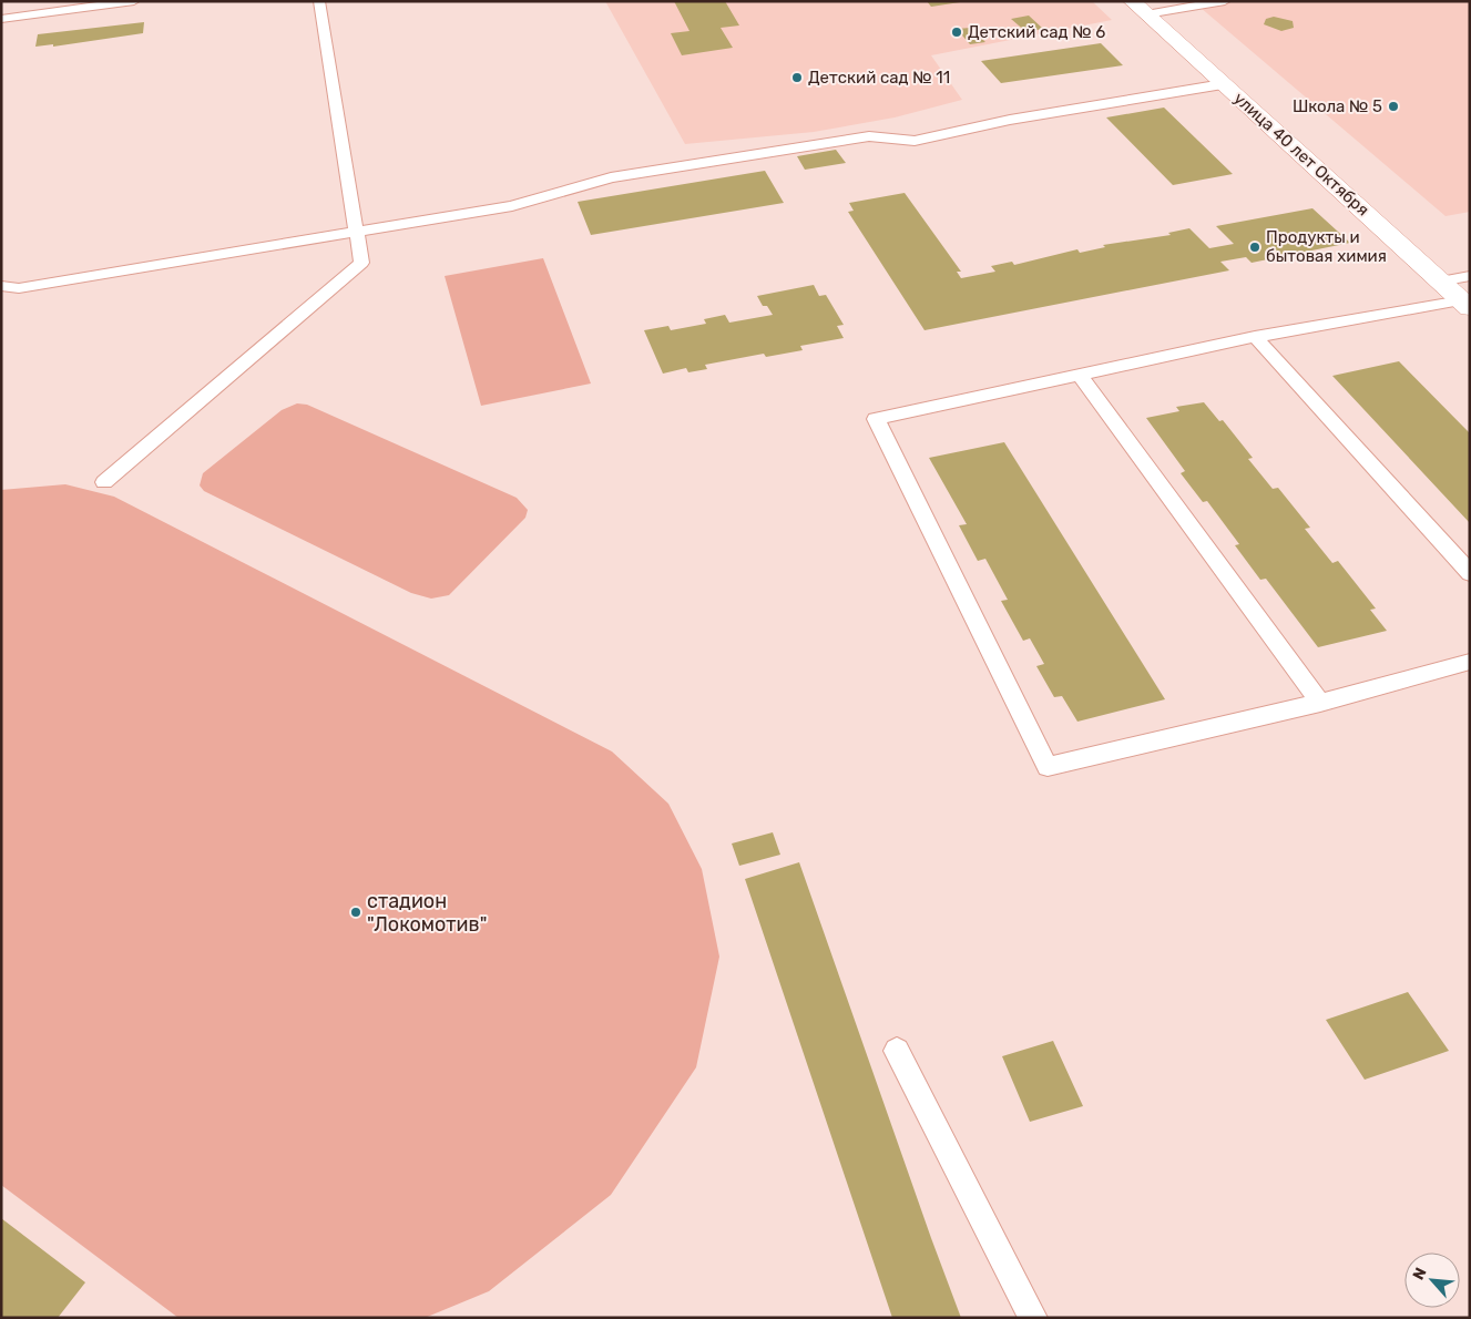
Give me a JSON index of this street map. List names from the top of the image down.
{
  "streets": {
    "street": ["улица 40 лет Октября"]
  },
  "places": [
    "Детский сад № 6",
    "Детский сад № 11",
    "Школа № 5",
    "Продукты и бытовая химия",
    "стадион \"Локомотив\""
  ],
  "north": "top left"
}
